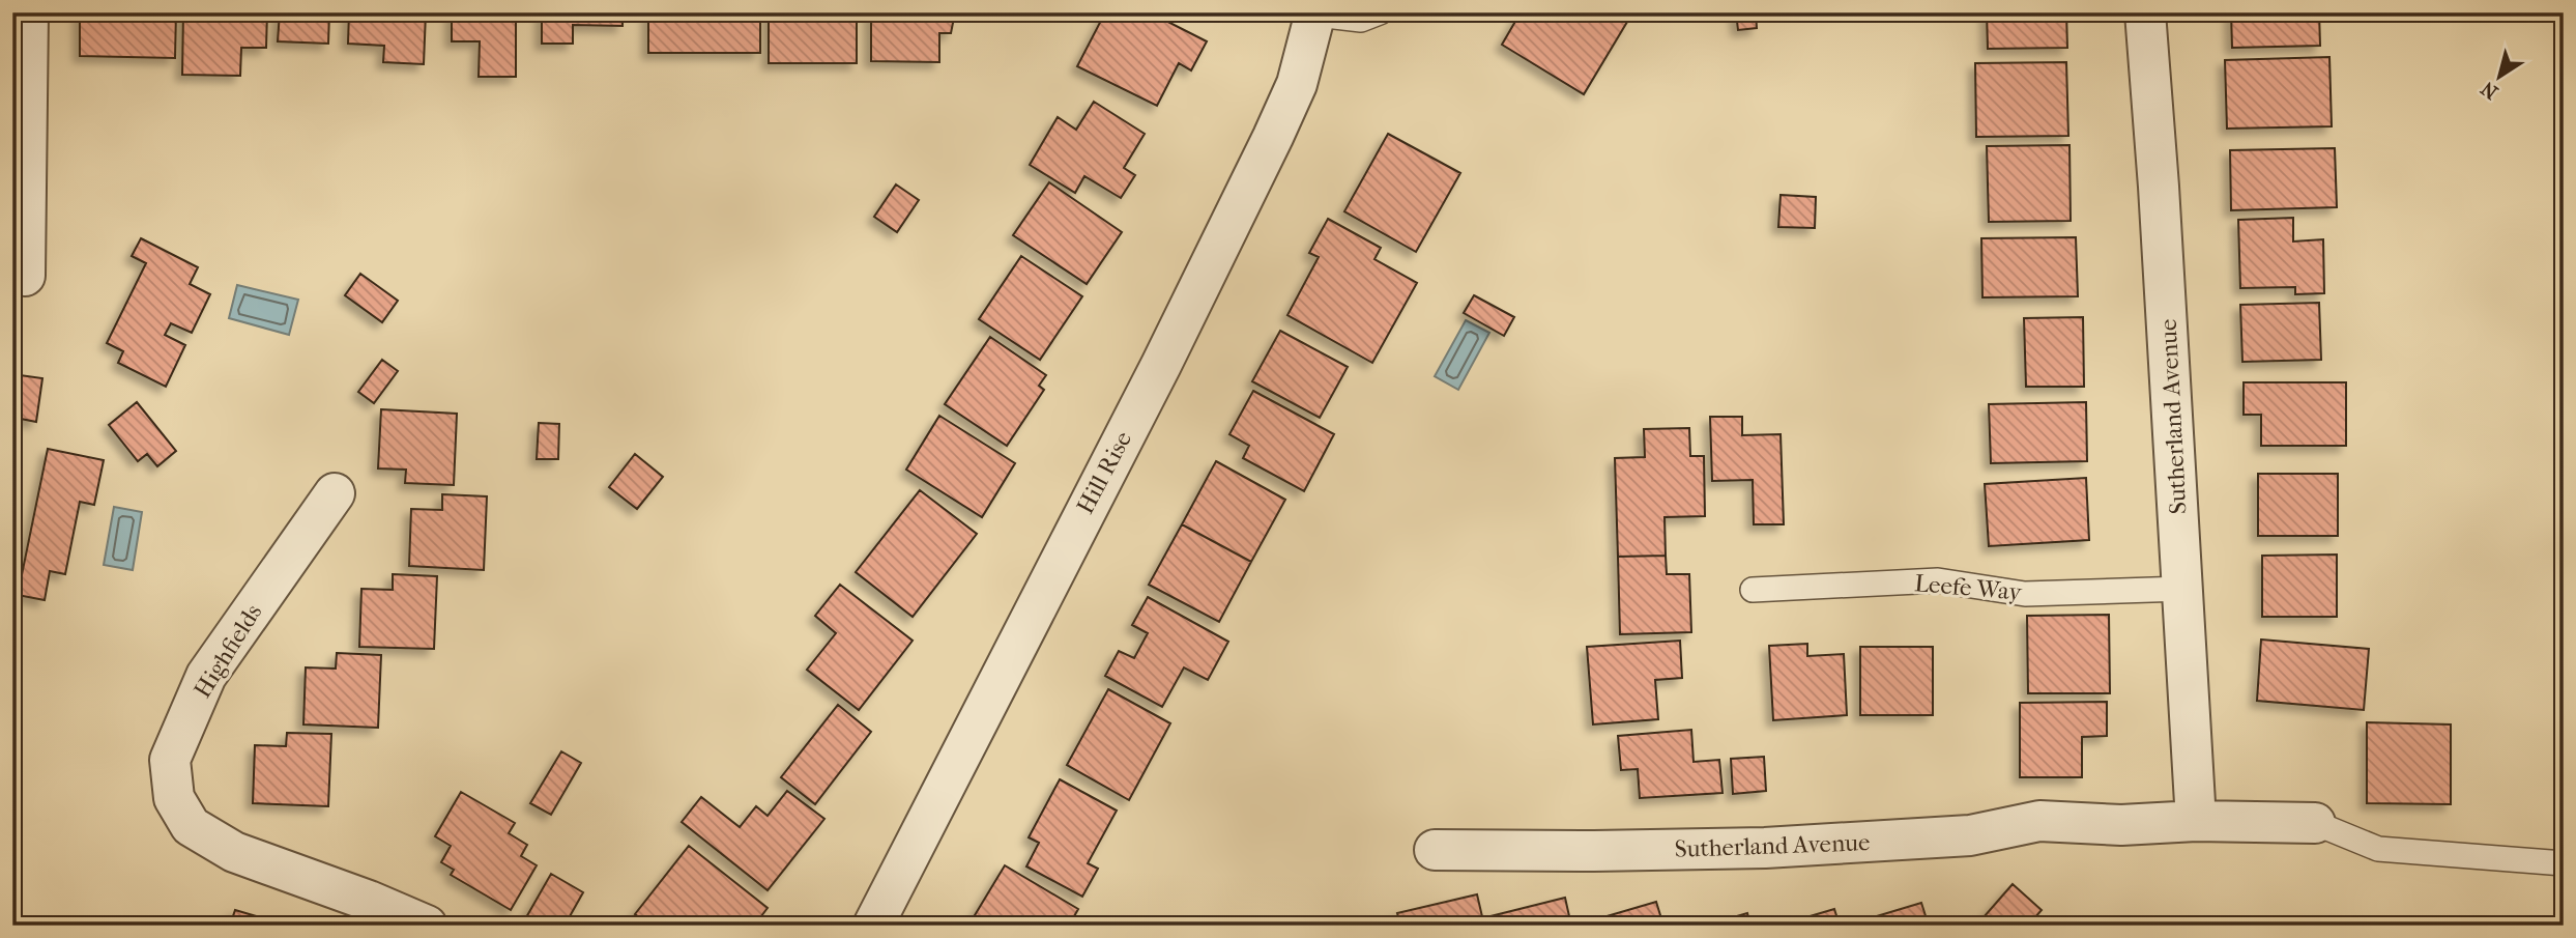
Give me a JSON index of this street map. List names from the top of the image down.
{
  "streets": {
    "street": ["Sutherland Avenue", "Hill Rise", "Highfields"],
    "lane": ["Leefe Way"]
  },
  "crossings": [
    ["Sutherland Avenue", "Leefe Way"]
  ],
  "north": "bottom left"
}
